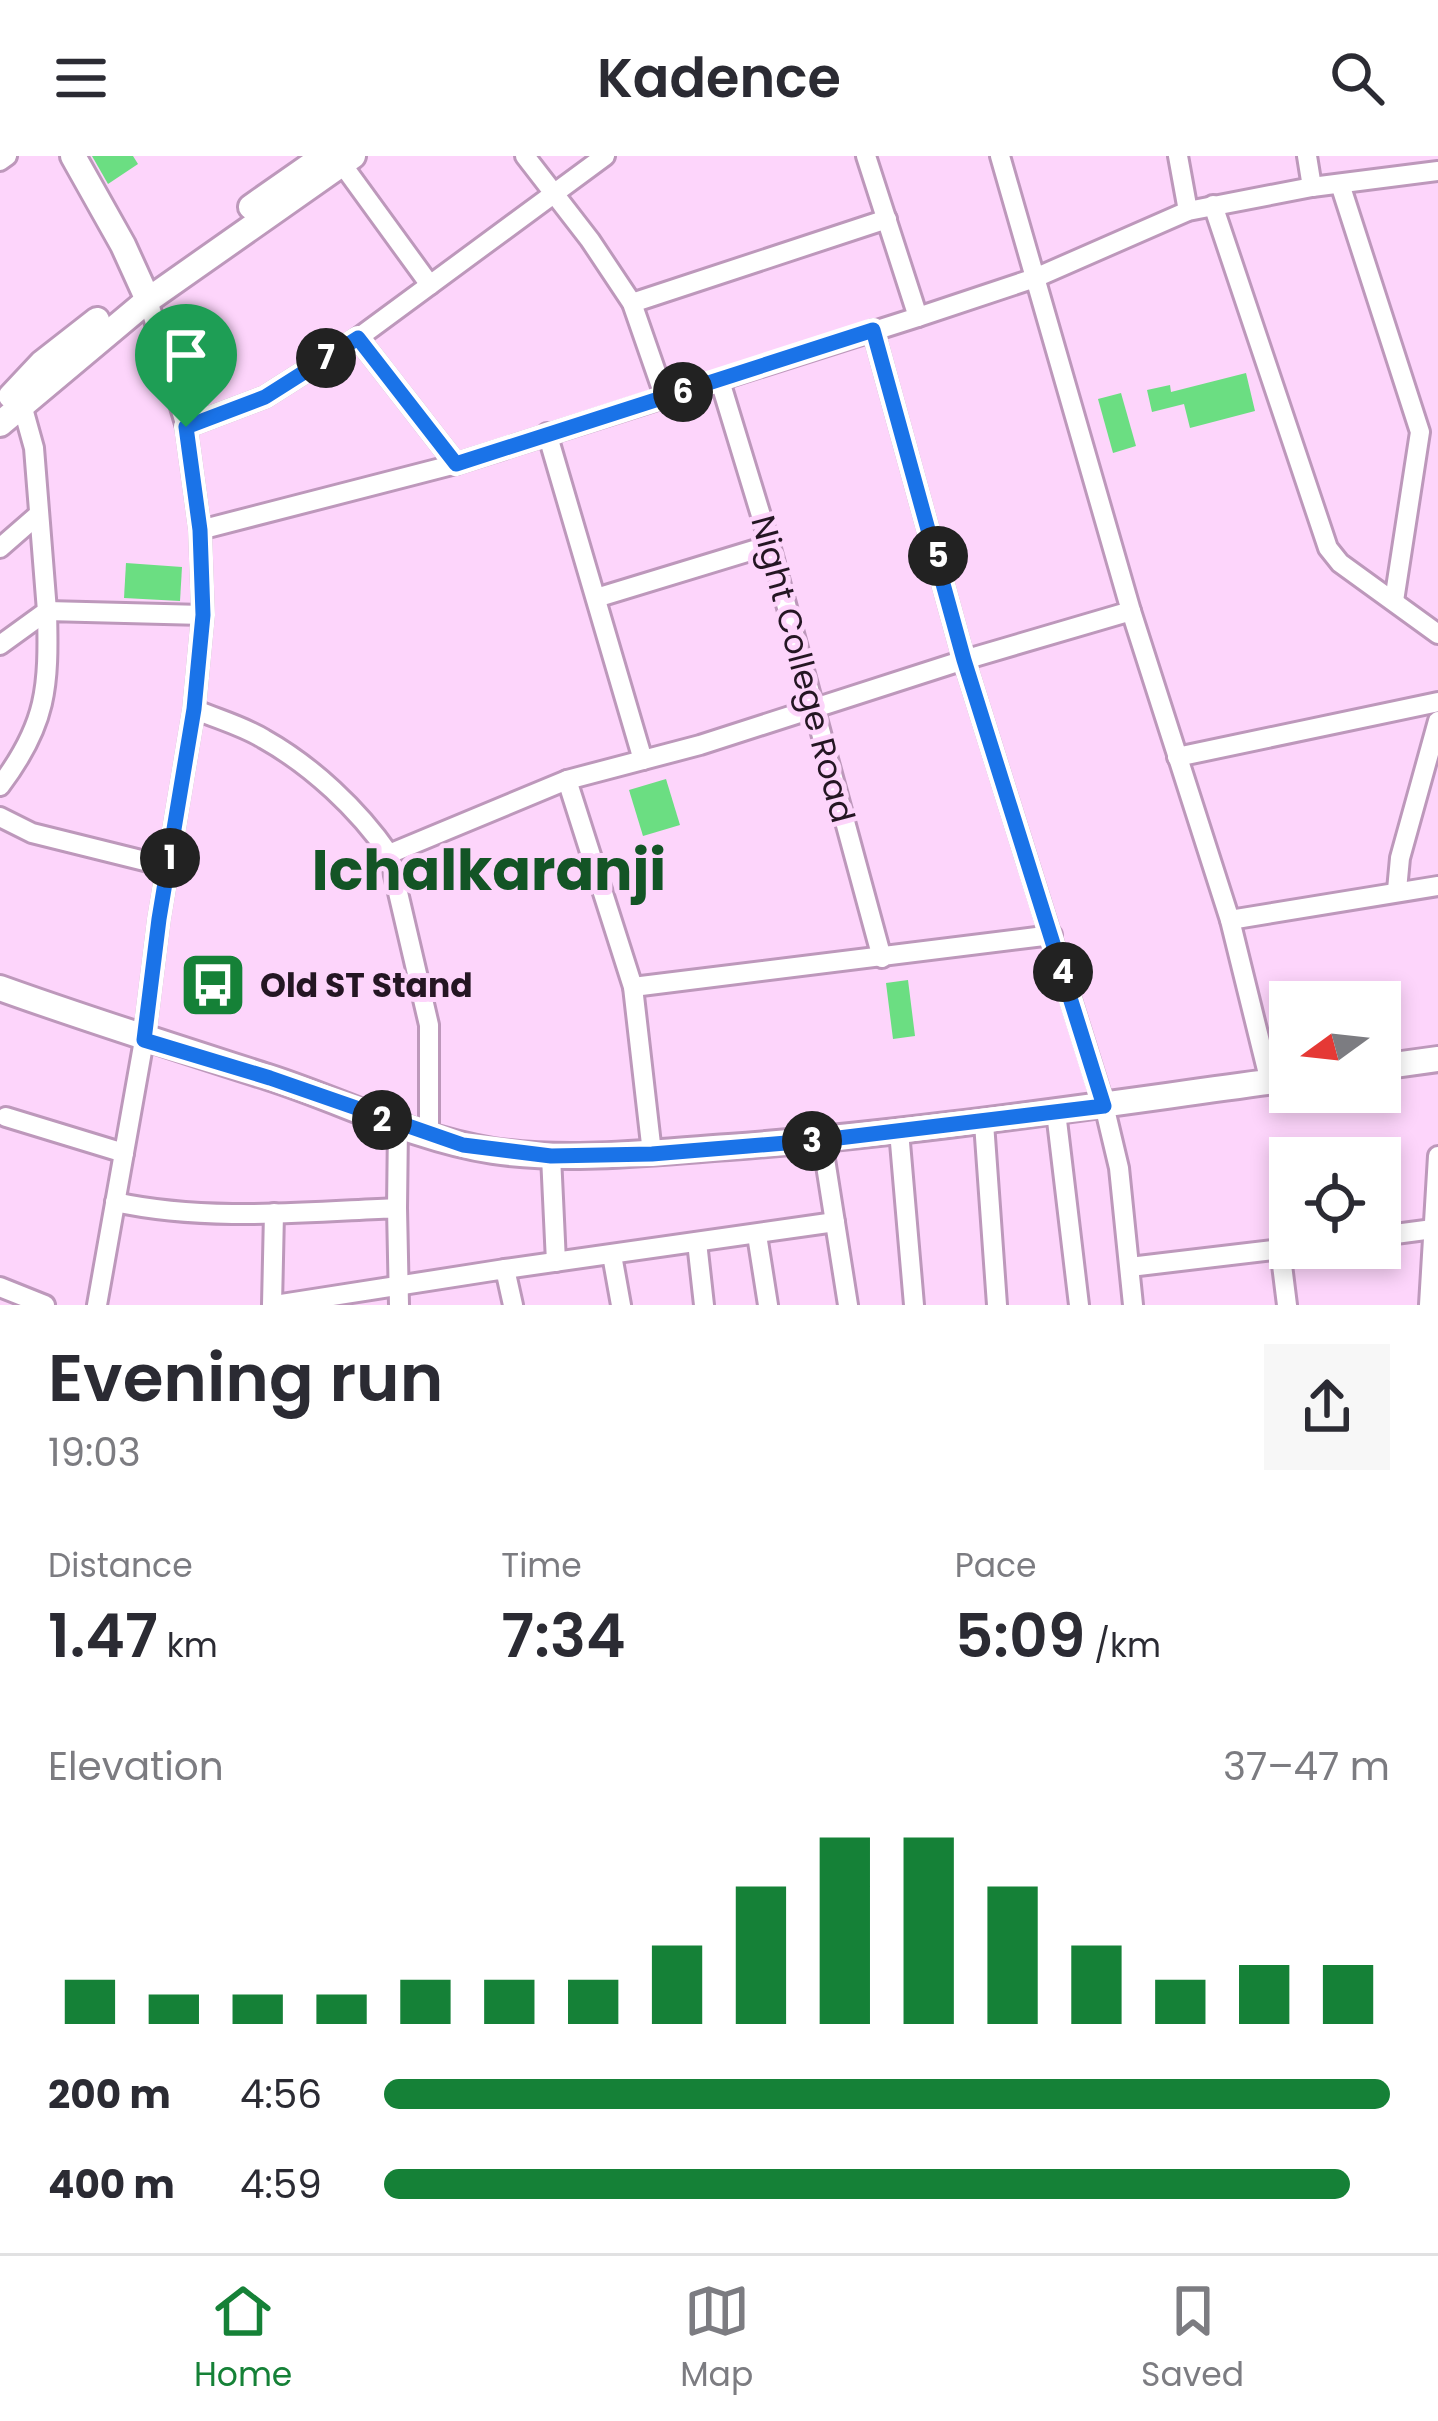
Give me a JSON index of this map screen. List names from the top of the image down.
{
  "streets": {
    "street": ["Night College Road"]
  },
  "districts": ["Ichalkaranji"],
  "places": {
    "bus stop": ["Old ST Stand"]
  },
  "north": "left",
  "page": {
    "header": "Kadence",
    "pins": [
      "7",
      "6",
      "5",
      "1",
      "4",
      "2",
      "3"
    ],
    "heading": ["Evening run", "19:03"],
    "stats": [
      ["Distance", "1.47 km"],
      ["Time", "7:34"],
      ["Pace", "5:09 /km"]
    ],
    "chart": ["Elevation", "37–47 m"],
    "list": [
      {
        "name": "200 m",
        "note": "4:56"
      },
      {
        "name": "400 m",
        "note": "4:59"
      }
    ],
    "tabs": ["Home", "Map", "Saved"]
  }
}
